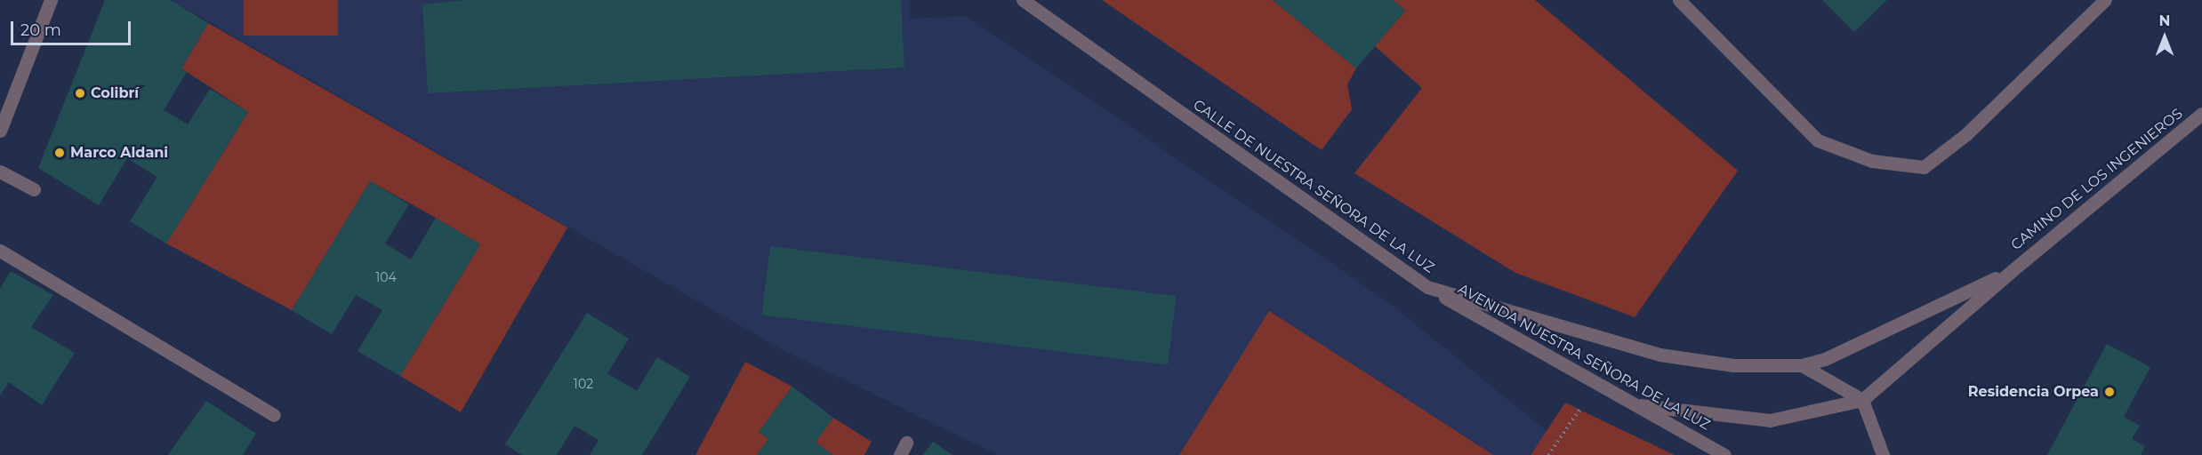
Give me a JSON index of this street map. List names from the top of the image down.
{
  "streets": {
    "street": ["CAMINO DE LOS INGENIEROS", "CALLE DE NUESTRA SEÑORA DE LA LUZ", "AVENIDA NUESTRA SEÑORA DE LA LUZ"]
  },
  "crossings": [
    ["CAMINO DE LOS INGENIEROS", "CALLE DE NUESTRA SEÑORA DE LA LUZ"],
    ["CAMINO DE LOS INGENIEROS", "AVENIDA NUESTRA SEÑORA DE LA LUZ"],
    ["CALLE DE NUESTRA SEÑORA DE LA LUZ", "AVENIDA NUESTRA SEÑORA DE LA LUZ"]
  ],
  "places": ["Colibrí", "Marco Aldani", "Residencia Orpea"],
  "house_numbers": ["104", "102"],
  "scale_bar": "20 m",
  "north": "top"
}
